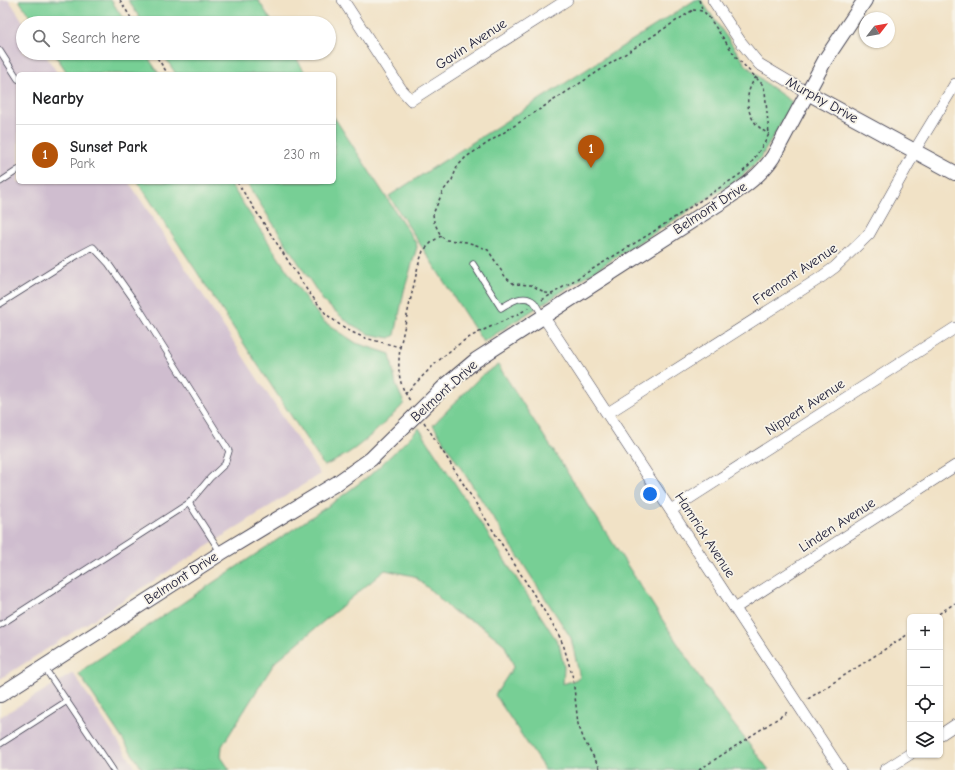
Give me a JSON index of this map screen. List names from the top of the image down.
{
  "streets": {
    "street": [
      "Gavin Avenue",
      "Murphy Drive",
      "Belmont Drive",
      "Fremont Avenue",
      "Nippert Avenue",
      "Linden Avenue",
      "Hamrick Avenue"
    ]
  },
  "crossings": [
    ["Murphy Drive", "Belmont Drive"],
    ["Murphy Drive", "Fremont Avenue"],
    ["Belmont Drive", "Hamrick Avenue"],
    ["Fremont Avenue", "Hamrick Avenue"],
    ["Nippert Avenue", "Hamrick Avenue"],
    ["Linden Avenue", "Hamrick Avenue"]
  ],
  "north": "top right",
  "page": {
    "search": "Search here",
    "heading": "Nearby",
    "list": [
      {
        "mark": "1",
        "name": "Sunset Park",
        "note": "Park",
        "value": "230 m"
      }
    ],
    "pins": "1",
    "map_buttons": ["+", "−"]
  }
}
